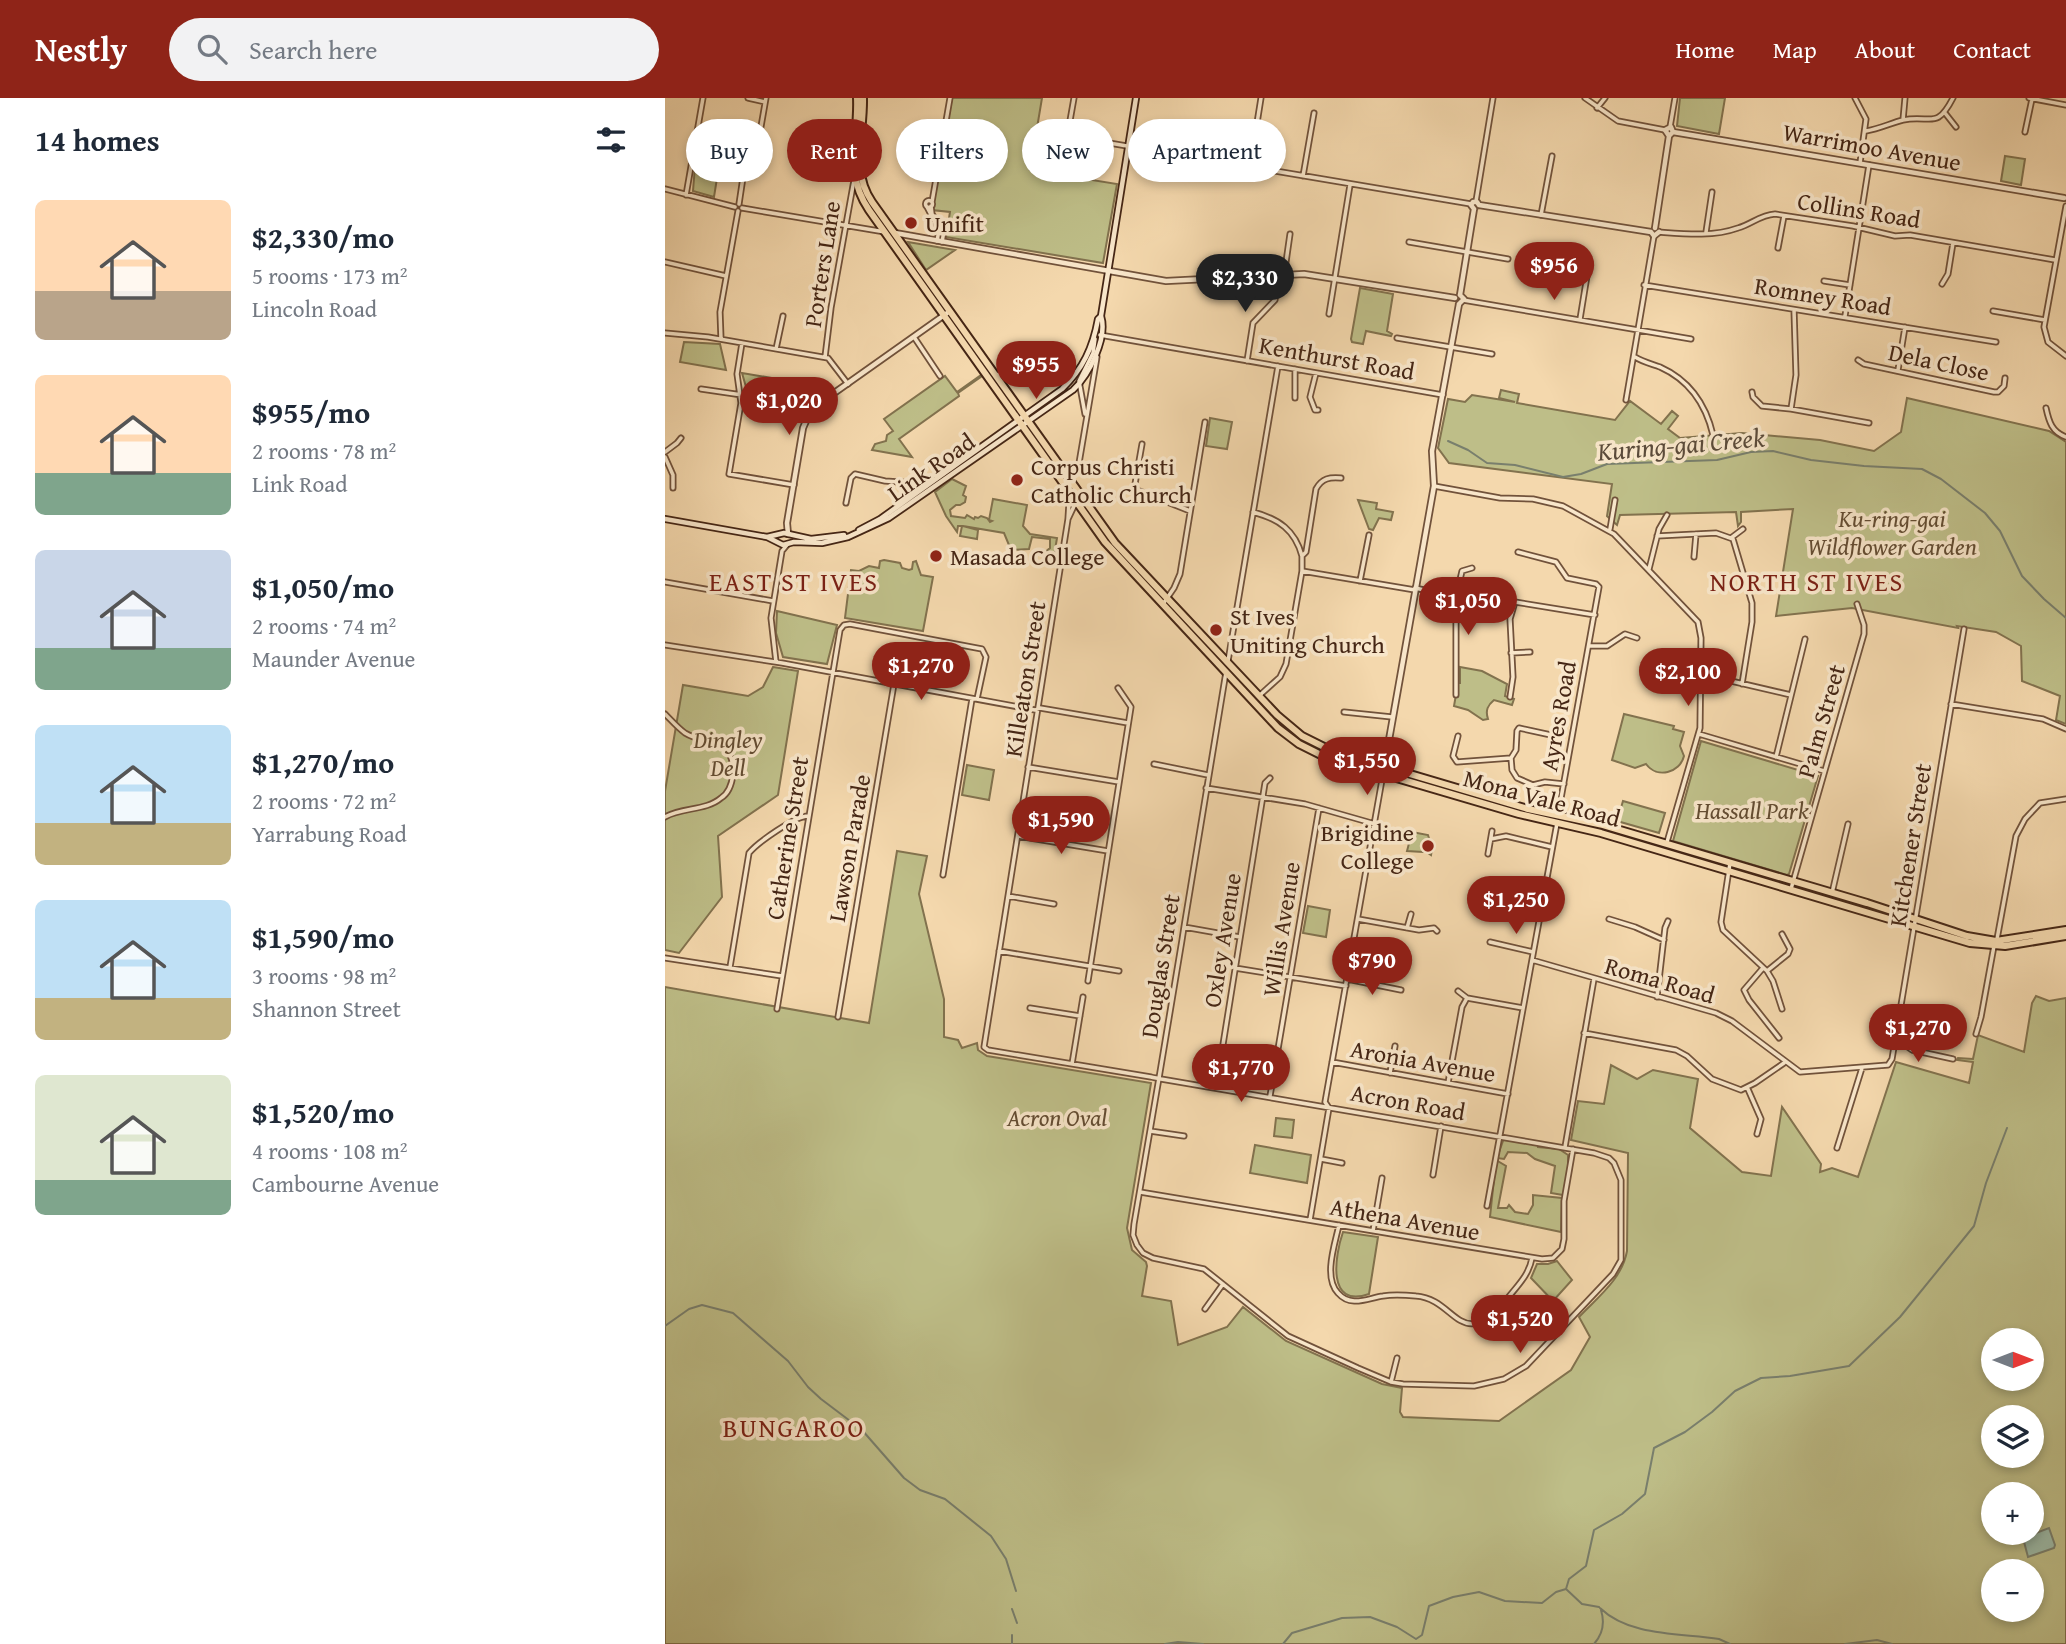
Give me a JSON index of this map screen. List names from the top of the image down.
{
  "streets": {
    "highway": ["Mona Vale Road"],
    "street": [
      "Warrimoo Avenue",
      "Collins Road",
      "Porters Lane",
      "Romney Road",
      "Kenthurst Road",
      "Dela Close",
      "Link Road",
      "Killeaton Street",
      "Ayres Road",
      "Palm Street",
      "Catherine Street",
      "Kitchener Street",
      "Lawson Parade",
      "Willis Avenue",
      "Oxley Avenue",
      "Douglas Street",
      "Roma Road",
      "Aronia Avenue",
      "Acron Road",
      "Athena Avenue"
    ]
  },
  "crossings": [
    ["Collins Road", "Killeaton Street"],
    ["Kenthurst Road", "Killeaton Street"],
    ["Link Road", "Killeaton Street"],
    ["Link Road", "Mona Vale Road"],
    ["Killeaton Street", "Mona Vale Road"],
    ["Killeaton Street", "Acron Road"],
    ["Ayres Road", "Mona Vale Road"],
    ["Ayres Road", "Roma Road"],
    ["Ayres Road", "Aronia Avenue"],
    ["Ayres Road", "Acron Road"],
    ["Palm Street", "Mona Vale Road"],
    ["Mona Vale Road", "Kitchener Street"],
    ["Mona Vale Road", "Douglas Street"],
    ["Kitchener Street", "Roma Road"],
    ["Willis Avenue", "Acron Road"],
    ["Oxley Avenue", "Acron Road"],
    ["Douglas Street", "Acron Road"],
    ["Douglas Street", "Athena Avenue"],
    ["Acron Road", "Athena Avenue"]
  ],
  "districts": ["EAST ST IVES", "NORTH ST IVES", "BUNGAROO"],
  "water": ["Kuring-gai Creek"],
  "parks": [
    "Ku-ring-gai Wildflower Garden",
    "Dingley Dell",
    "Hassall Park",
    "Acron Oval"
  ],
  "places": [
    "Unifit",
    "Corpus Christi Catholic Church",
    "Masada College",
    "St Ives Uniting Church",
    "Brigidine College"
  ],
  "north": "right",
  "page": {
    "header": "Nestly",
    "search": "Search here",
    "nav": [
      "Home",
      "Map",
      "About",
      "Contact"
    ],
    "heading": "14 homes",
    "chip": [
      "Buy",
      "Rent",
      "Filters",
      "New",
      "Apartment"
    ],
    "list": [
      {
        "name": "$2,330/mo",
        "note": "5 rooms · 173 m² · Lincoln Road"
      },
      {
        "name": "$955/mo",
        "note": "2 rooms · 78 m² · Link Road"
      },
      {
        "name": "$1,050/mo",
        "note": "2 rooms · 74 m² · Maunder Avenue"
      },
      {
        "name": "$1,270/mo",
        "note": "2 rooms · 72 m² · Yarrabung Road"
      },
      {
        "name": "$1,590/mo",
        "note": "3 rooms · 98 m² · Shannon Street"
      },
      {
        "name": "$1,520/mo",
        "note": "4 rooms · 108 m² · Cambourne Avenue"
      }
    ],
    "price": [
      "$956",
      "$2,330",
      "$955",
      "$1,020",
      "$1,050",
      "$1,270",
      "$2,100",
      "$1,550",
      "$1,590",
      "$1,250",
      "$790",
      "$1,270",
      "$1,770",
      "$1,520"
    ],
    "map_buttons": ["+", "−"]
  }
}
